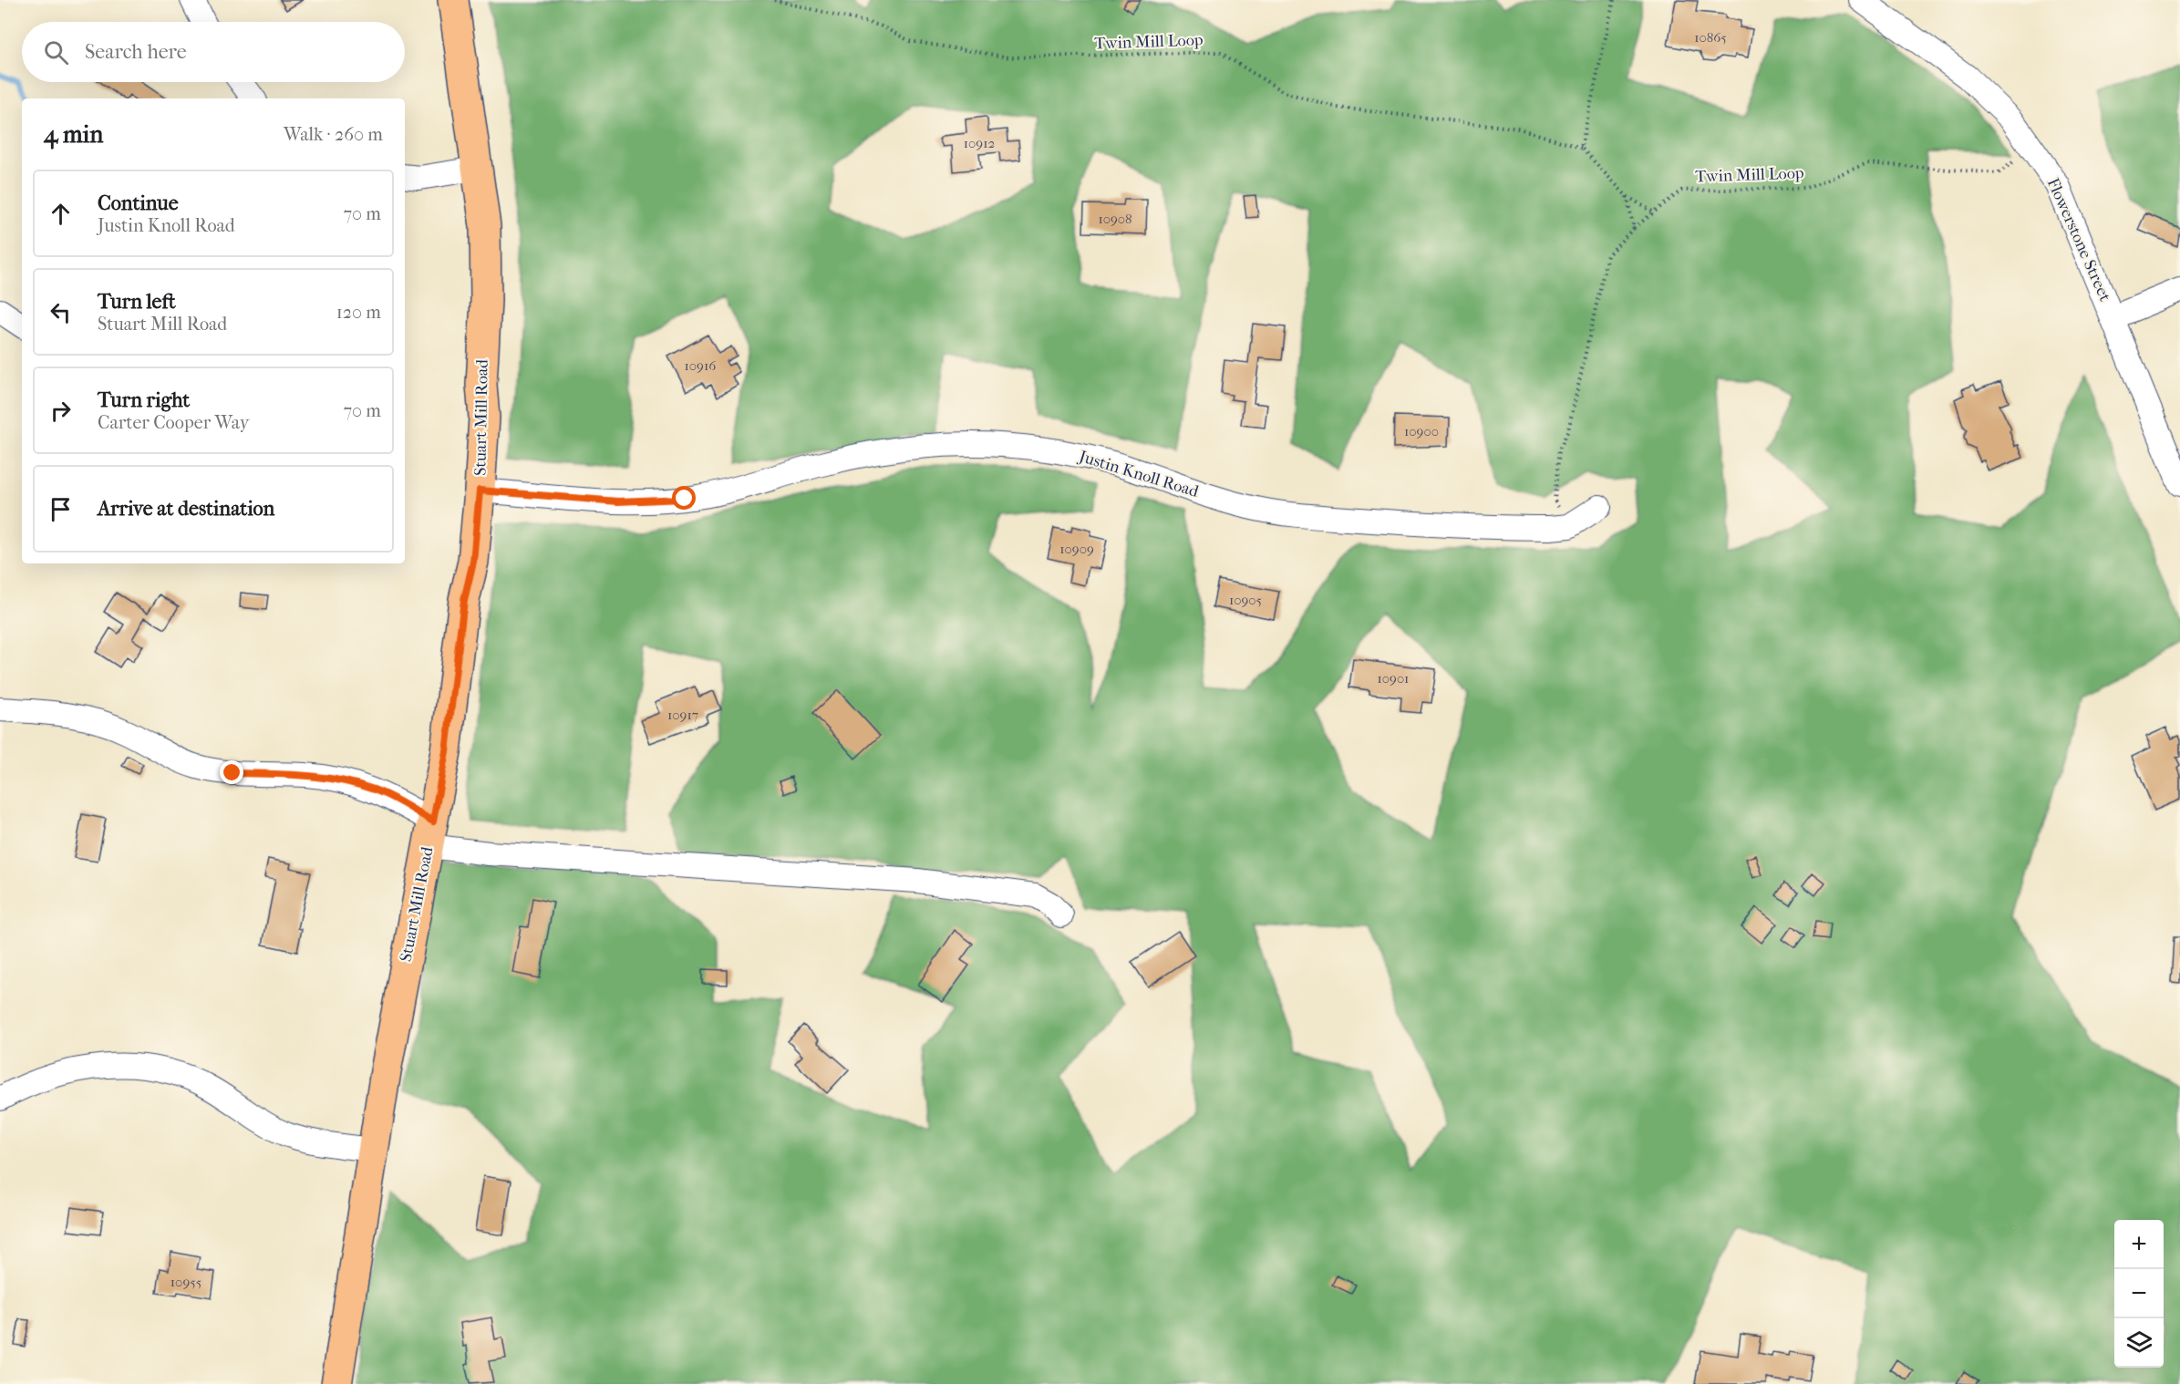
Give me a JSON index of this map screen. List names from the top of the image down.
{
  "streets": {
    "main road": ["Stuart Mill Road"],
    "street": ["Flowerstone Street", "Justin Knoll Road"],
    "path": ["Twin Mill Loop"]
  },
  "crossings": [
    ["Twin Mill Loop", "Flowerstone Street"],
    ["Twin Mill Loop", "Justin Knoll Road"],
    ["Stuart Mill Road", "Justin Knoll Road"]
  ],
  "house_numbers": [
    "10865",
    "10912",
    "10908",
    "10916",
    "10900",
    "10909",
    "10905",
    "10901",
    "10917",
    "10955"
  ],
  "page": {
    "search": "Search here",
    "heading": ["4 min", "Walk · 260 m"],
    "list": [
      ["Continue", "Justin Knoll Road", "70 m"],
      ["Turn left", "Stuart Mill Road", "120 m"],
      ["Turn right", "Carter Cooper Way", "70 m"],
      "Arrive at destination"
    ],
    "map_buttons": ["+", "−"]
  }
}
